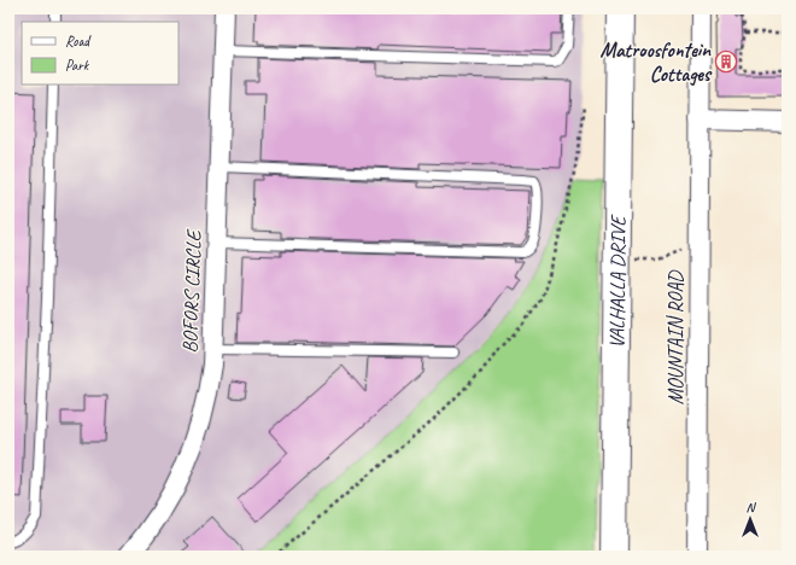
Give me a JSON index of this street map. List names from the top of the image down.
{
  "streets": {
    "main road": ["VALHALLA DRIVE"],
    "street": ["BOFORS CIRCLE", "MOUNTAIN ROAD"]
  },
  "places": {
    "building": ["Matroosfontein Cottages"]
  },
  "legend": ["Road", "Park"],
  "north": "top"
}
